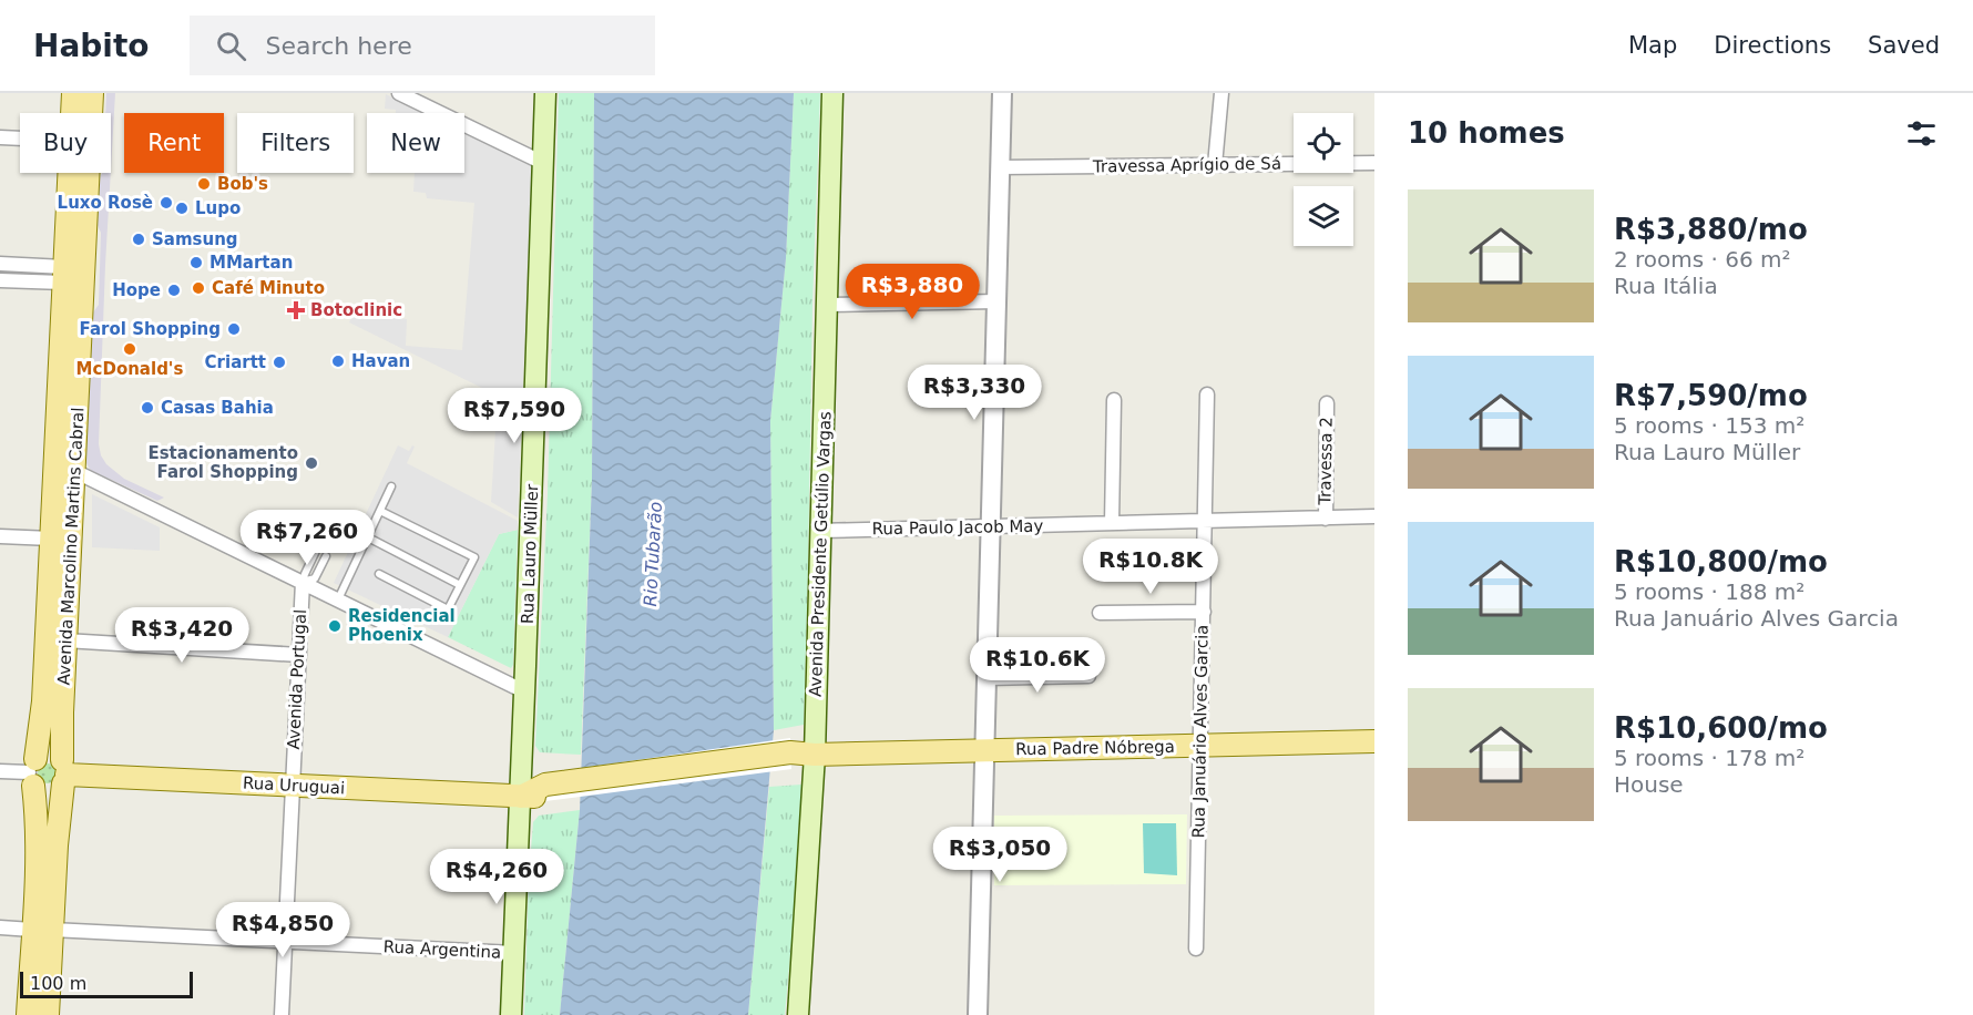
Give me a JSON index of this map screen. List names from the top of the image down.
{
  "streets": {
    "main road": [
      "Avenida Marcolino Martins Cabral",
      "Rua Lauro Müller",
      "Avenida Presidente Getúlio Vargas",
      "Rua Padre Nóbrega",
      "Rua Uruguai"
    ],
    "street": [
      "Travessa Aprígio de Sá",
      "Travessa 2",
      "Rua Paulo Jacob May",
      "Avenida Portugal",
      "Rua Januário Alves Garcia",
      "Rua Argentina"
    ]
  },
  "crossings": [
    ["Travessa 2", "Rua Paulo Jacob May"],
    ["Rua Paulo Jacob May", "Avenida Presidente Getúlio Vargas"],
    ["Rua Paulo Jacob May", "Rua Januário Alves Garcia"],
    ["Avenida Marcolino Martins Cabral", "Rua Uruguai"],
    ["Avenida Marcolino Martins Cabral", "Rua Argentina"],
    ["Rua Lauro Müller", "Rua Uruguai"],
    ["Rua Lauro Müller", "Rua Argentina"],
    ["Avenida Presidente Getúlio Vargas", "Rua Padre Nóbrega"],
    ["Avenida Portugal", "Rua Uruguai"],
    ["Avenida Portugal", "Rua Argentina"],
    ["Rua Januário Alves Garcia", "Rua Padre Nóbrega"],
    ["Rua Padre Nóbrega", "Rua Uruguai"]
  ],
  "water": ["Rio Tubarão"],
  "places": {
    "other": [
      "Bob's",
      "Luxo Rosè",
      "Lupo",
      "Samsung",
      "MMartan",
      "Café Minuto",
      "Hope",
      "Farol Shopping",
      "McDonald's",
      "Havan",
      "Criartt",
      "Casas Bahia",
      "Estacionamento Farol Shopping",
      "Residencial Phoenix"
    ],
    "health": ["Botoclinic"]
  },
  "scale_bar": "100 m",
  "page": {
    "header": "Habito",
    "search": "Search here",
    "nav": ["Map", "Directions", "Saved"],
    "heading": "10 homes",
    "chip": [
      "Buy",
      "Rent",
      "Filters",
      "New"
    ],
    "list": [
      {
        "name": "R$3,880/mo",
        "note": "2 rooms · 66 m² · Rua Itália"
      },
      {
        "name": "R$7,590/mo",
        "note": "5 rooms · 153 m² · Rua Lauro Müller"
      },
      {
        "name": "R$10,800/mo",
        "note": "5 rooms · 188 m² · Rua Januário Alves Garcia"
      },
      {
        "name": "R$10,600/mo",
        "note": "5 rooms · 178 m² · House"
      }
    ],
    "price": [
      "R$3,880",
      "R$3,330",
      "R$7,590",
      "R$7,260",
      "R$10.8K",
      "R$3,420",
      "R$10.6K",
      "R$3,050",
      "R$4,260",
      "R$4,850"
    ],
    "scale": "100 m"
  }
}
